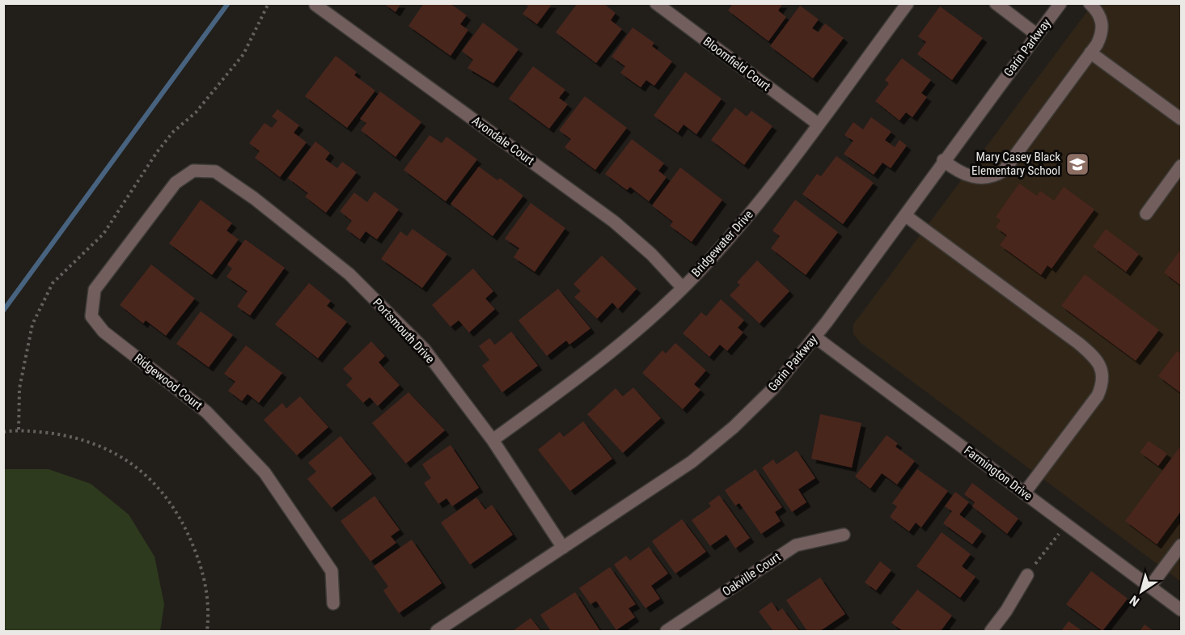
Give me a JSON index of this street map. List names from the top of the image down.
{
  "streets": {
    "street": [
      "Garin Parkway",
      "Bloomfield Court",
      "Avondale Court",
      "Bridgewater Drive",
      "Portsmouth Drive",
      "Ridgewood Court",
      "Farmington Drive",
      "Oakville Court"
    ]
  },
  "crossings": [
    ["Garin Parkway", "Portsmouth Drive"],
    ["Garin Parkway", "Farmington Drive"],
    ["Bloomfield Court", "Bridgewater Drive"],
    ["Avondale Court", "Bridgewater Drive"],
    ["Bridgewater Drive", "Portsmouth Drive"],
    ["Portsmouth Drive", "Ridgewood Court"]
  ],
  "places": {
    "school or university": ["Mary Casey Black Elementary School"]
  },
  "north": "bottom left"
}
